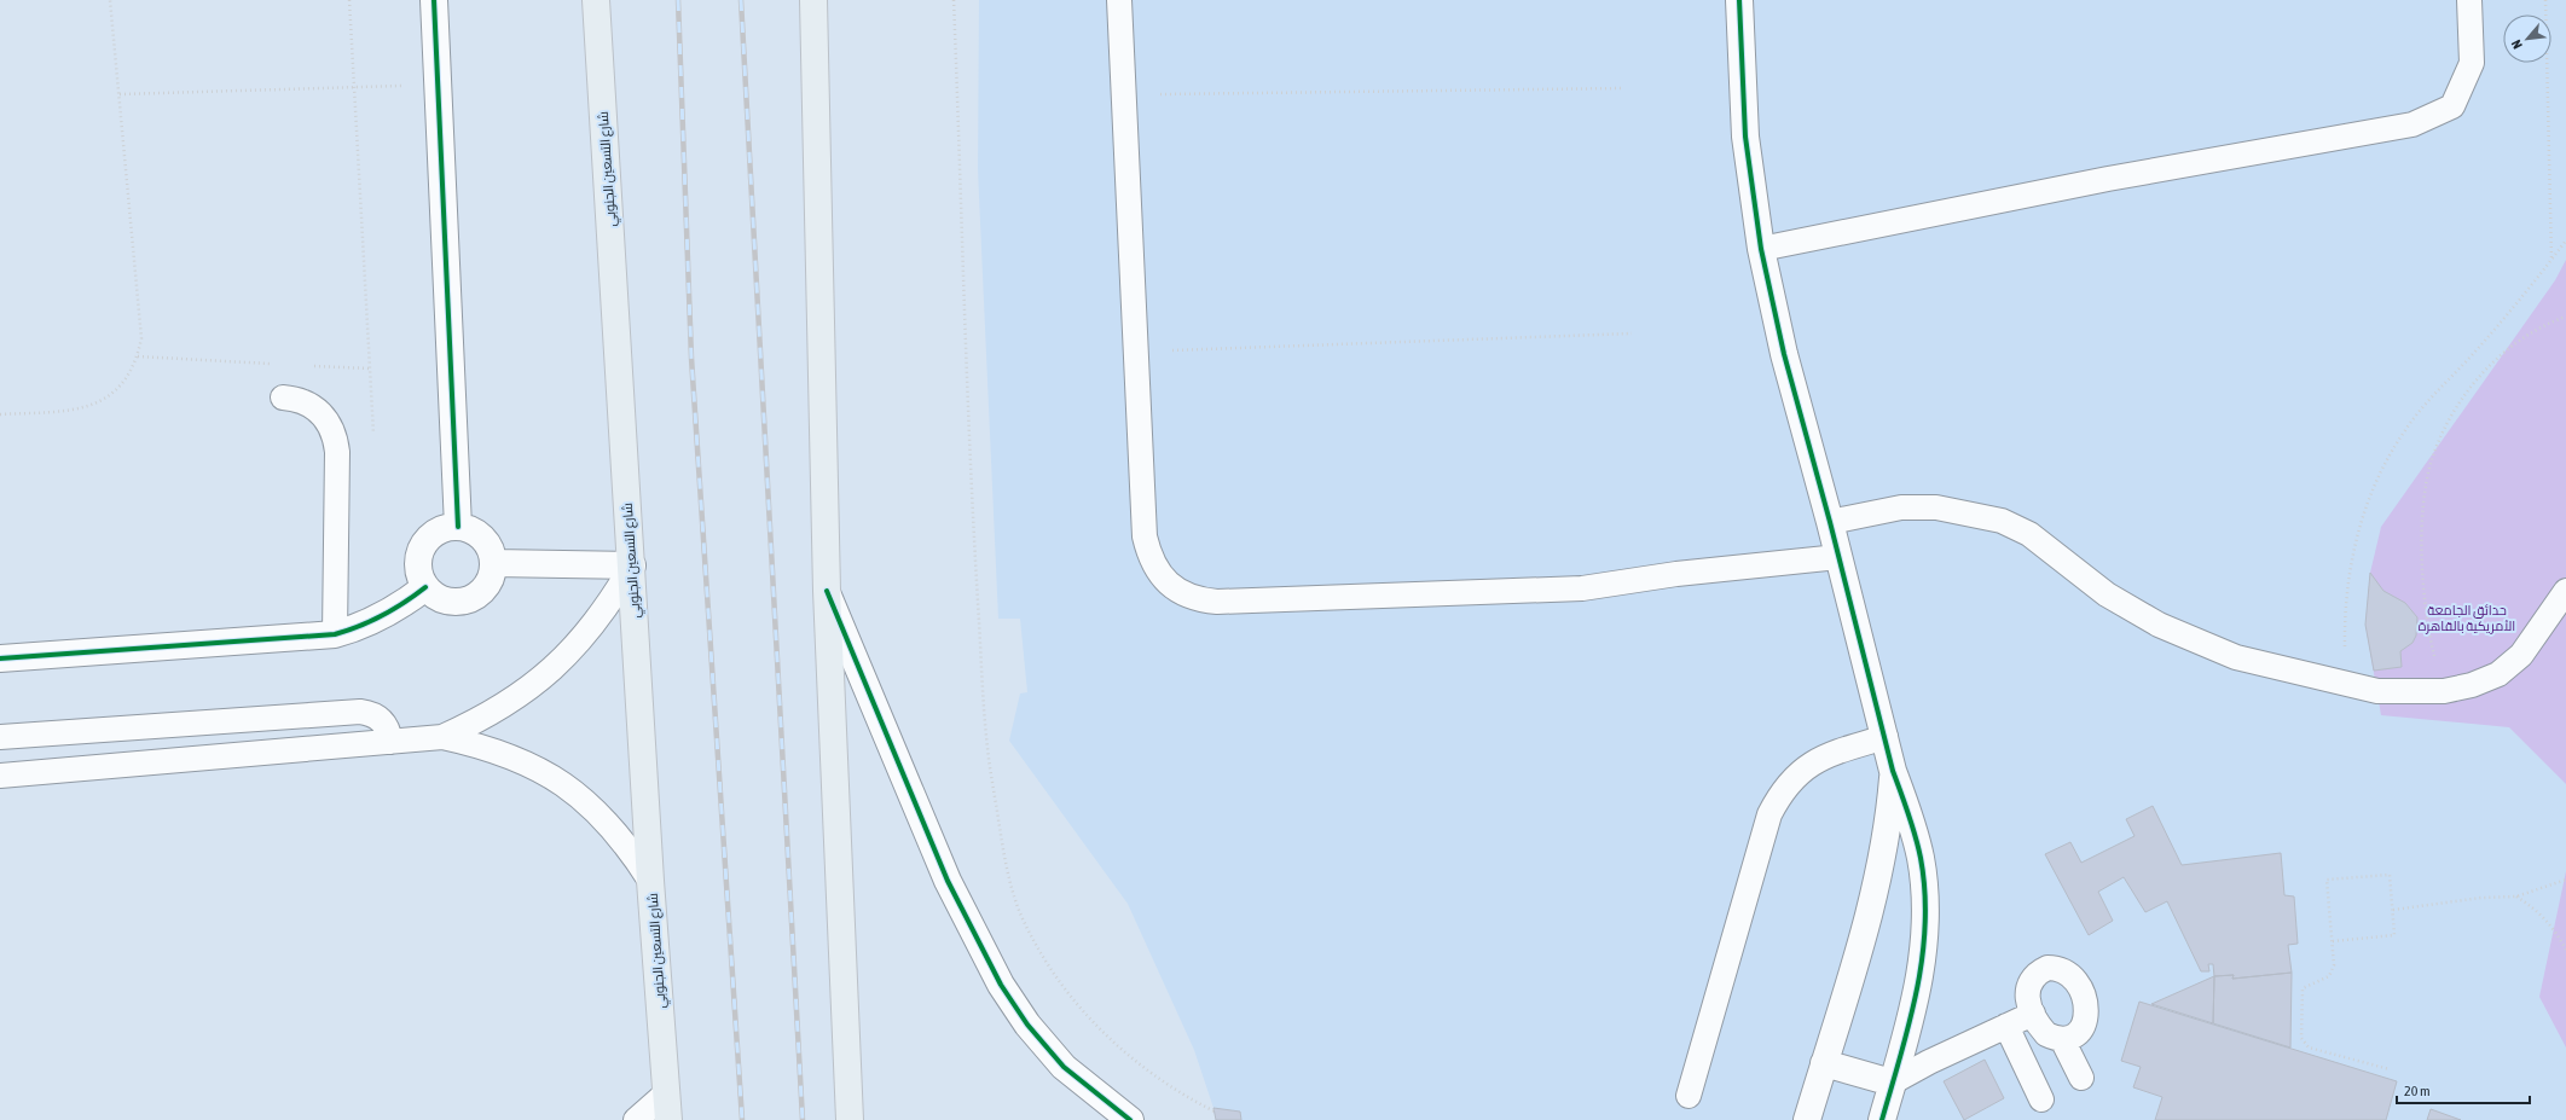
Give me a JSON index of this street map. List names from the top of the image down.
{
  "streets": {
    "main road": ["شارع التسعين الجنوبي"]
  },
  "parks": ["حدائق الجامعة الأمريكية بالقاهرة"],
  "scale_bar": "20 m",
  "north": "bottom left"
}
